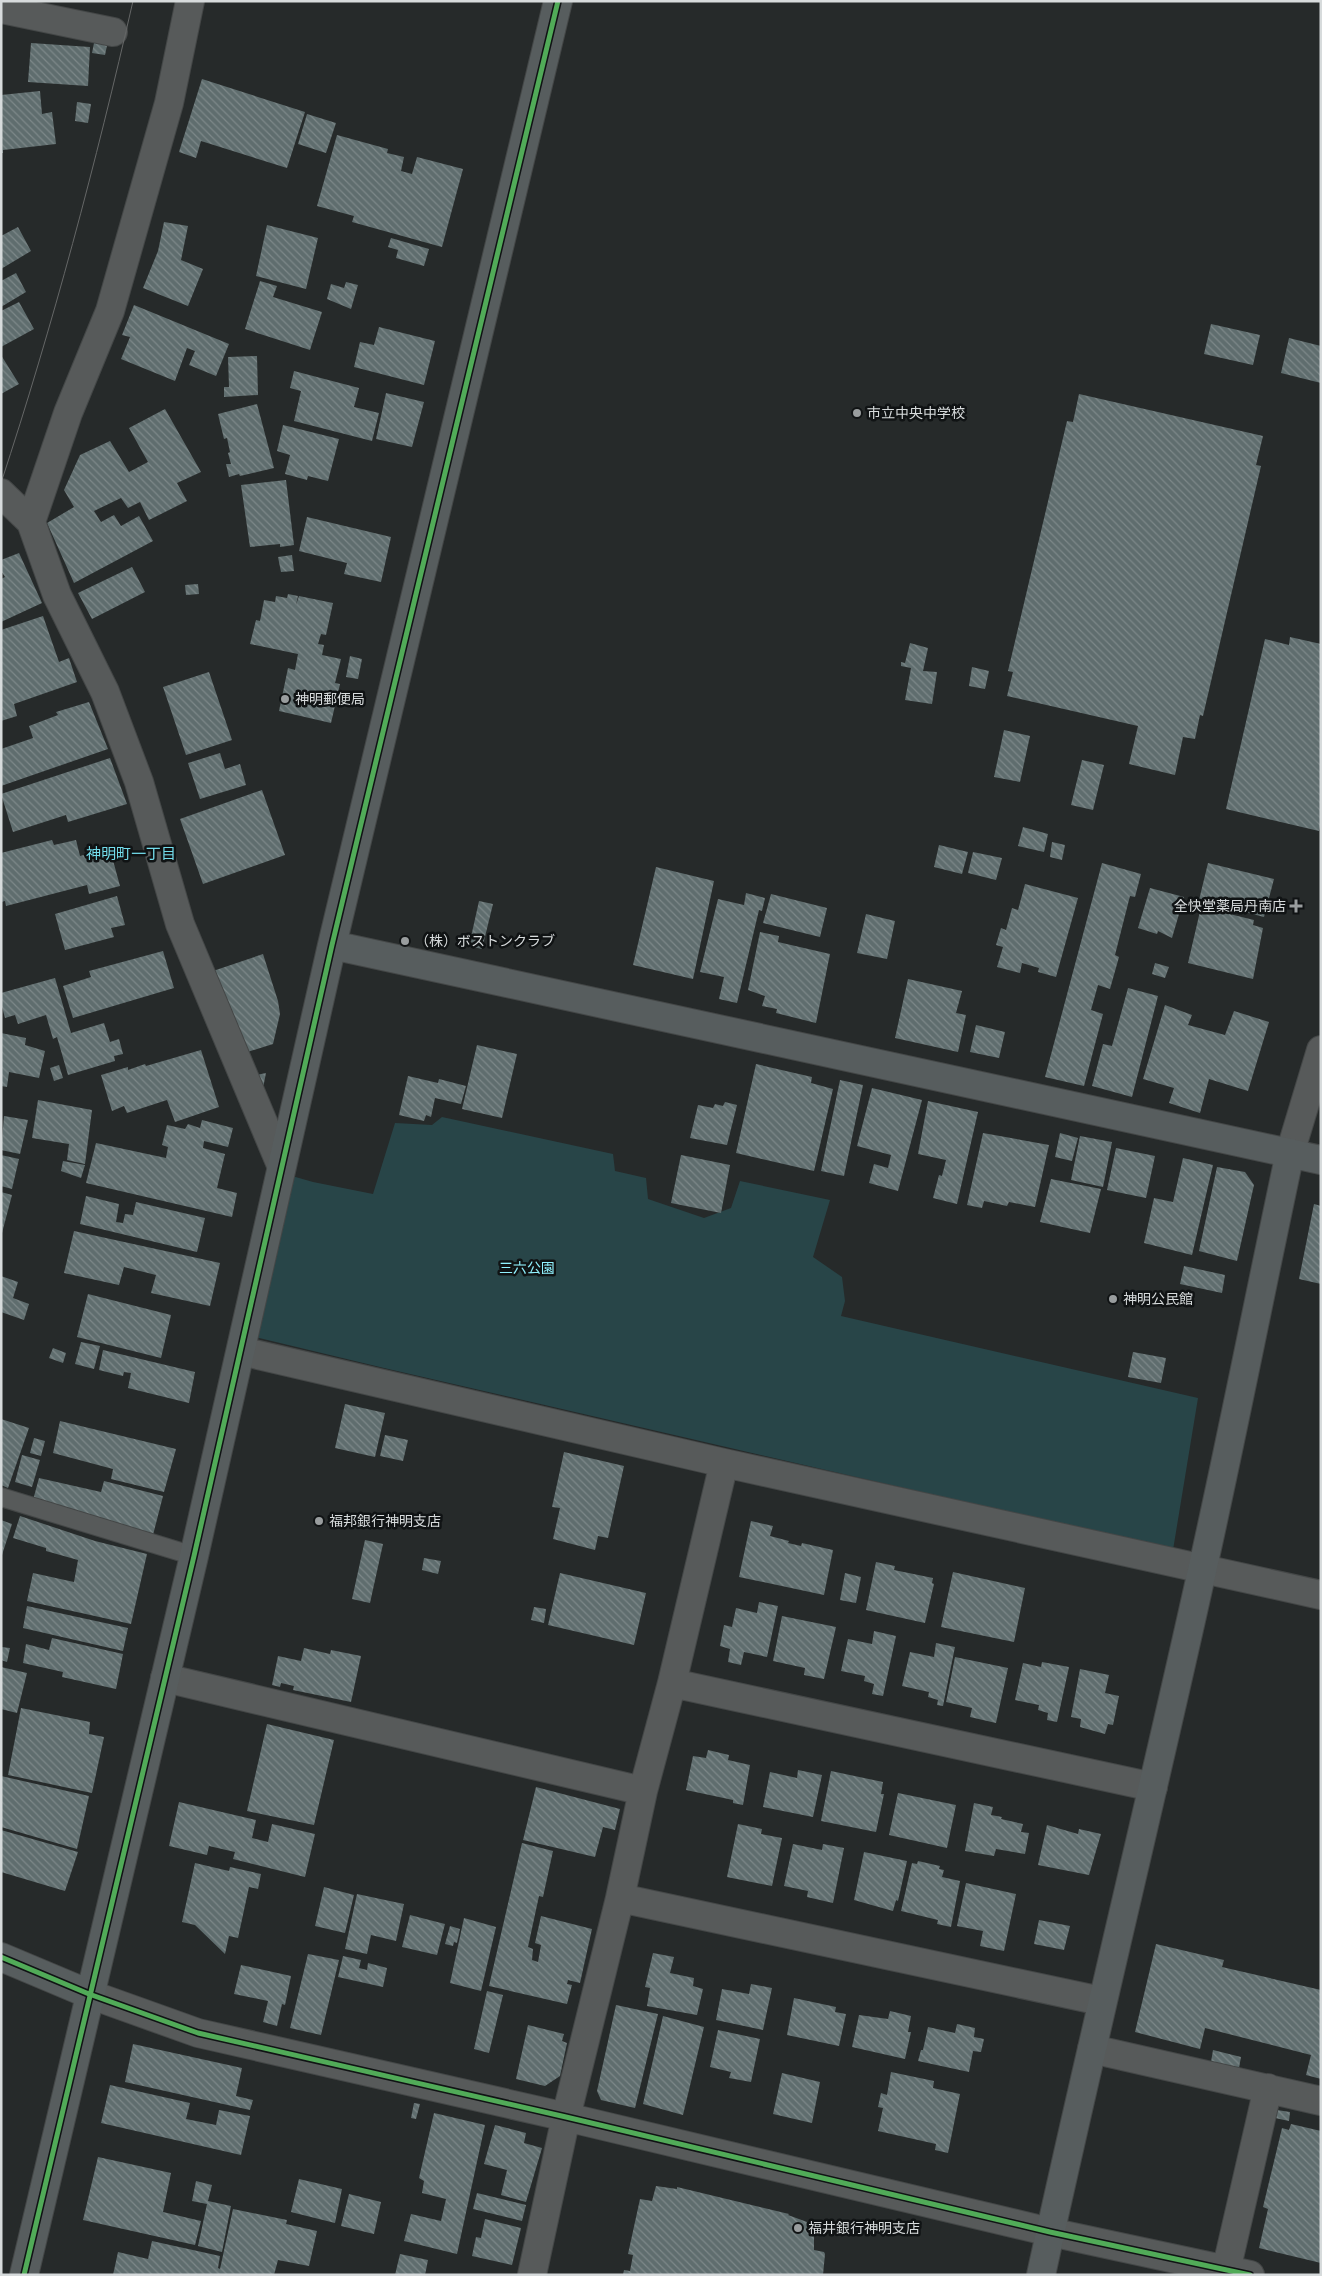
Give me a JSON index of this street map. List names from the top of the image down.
{
  "districts": ["神明町一丁目"],
  "parks": ["三六公園"],
  "places": {
    "other": [
      "市立中央中学校",
      "神明郵便局",
      "（株）ボストンクラブ",
      "神明公民館",
      "福邦銀行神明支店",
      "福井銀行神明支店"
    ],
    "health": ["全快堂薬局丹南店"]
  }
}
